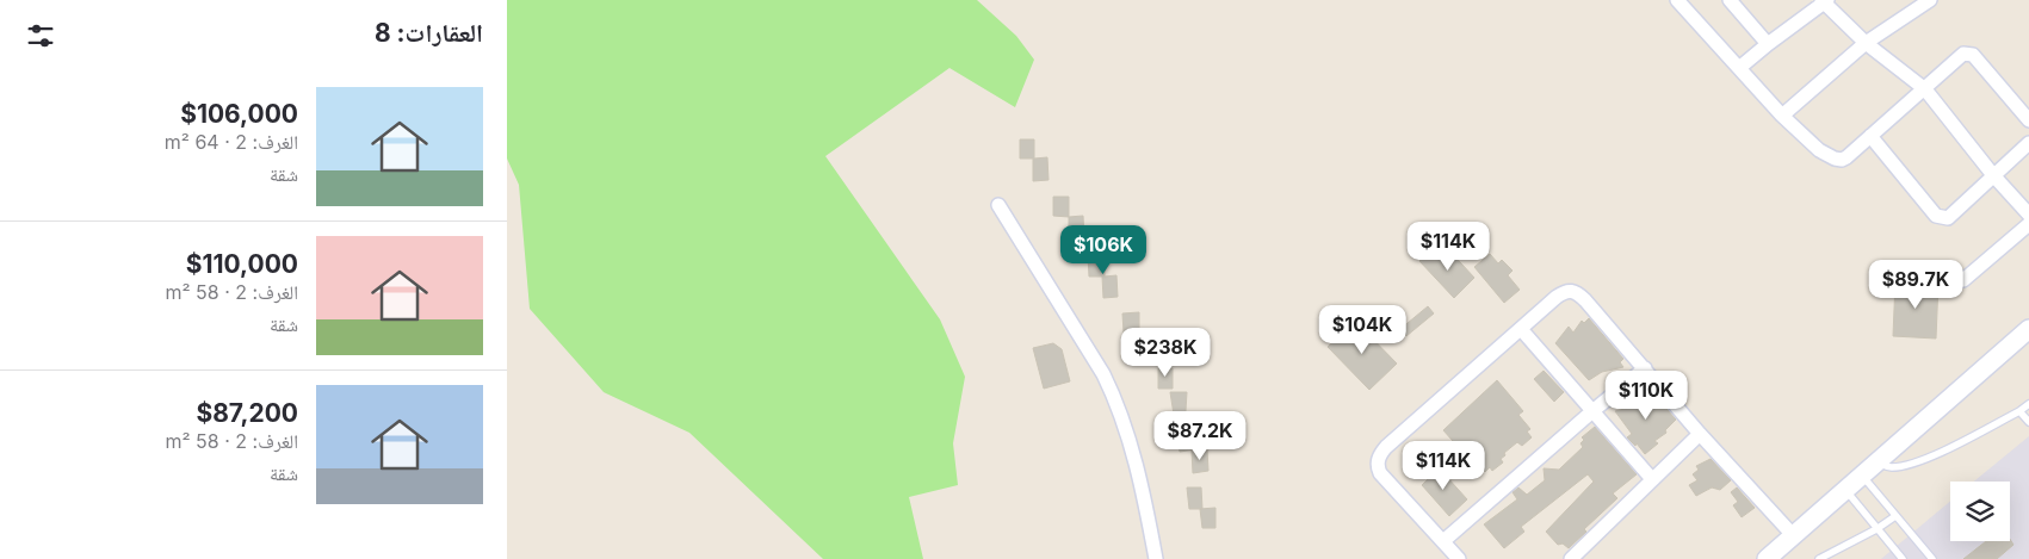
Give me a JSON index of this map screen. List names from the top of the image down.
{
  "page": {
    "heading": "العقارات: 8",
    "list": [
      {
        "name": "$106,000",
        "note": "الغرف: 2 · 64 m² · شقة"
      },
      {
        "name": "$110,000",
        "note": "الغرف: 2 · 58 m² · شقة"
      },
      {
        "name": "$87,200",
        "note": "الغرف: 2 · 58 m² · شقة"
      }
    ],
    "price": [
      "$114K",
      "$106K",
      "$89.7K",
      "$104K",
      "$238K",
      "$110K",
      "$87.2K",
      "$114K"
    ]
  }
}
